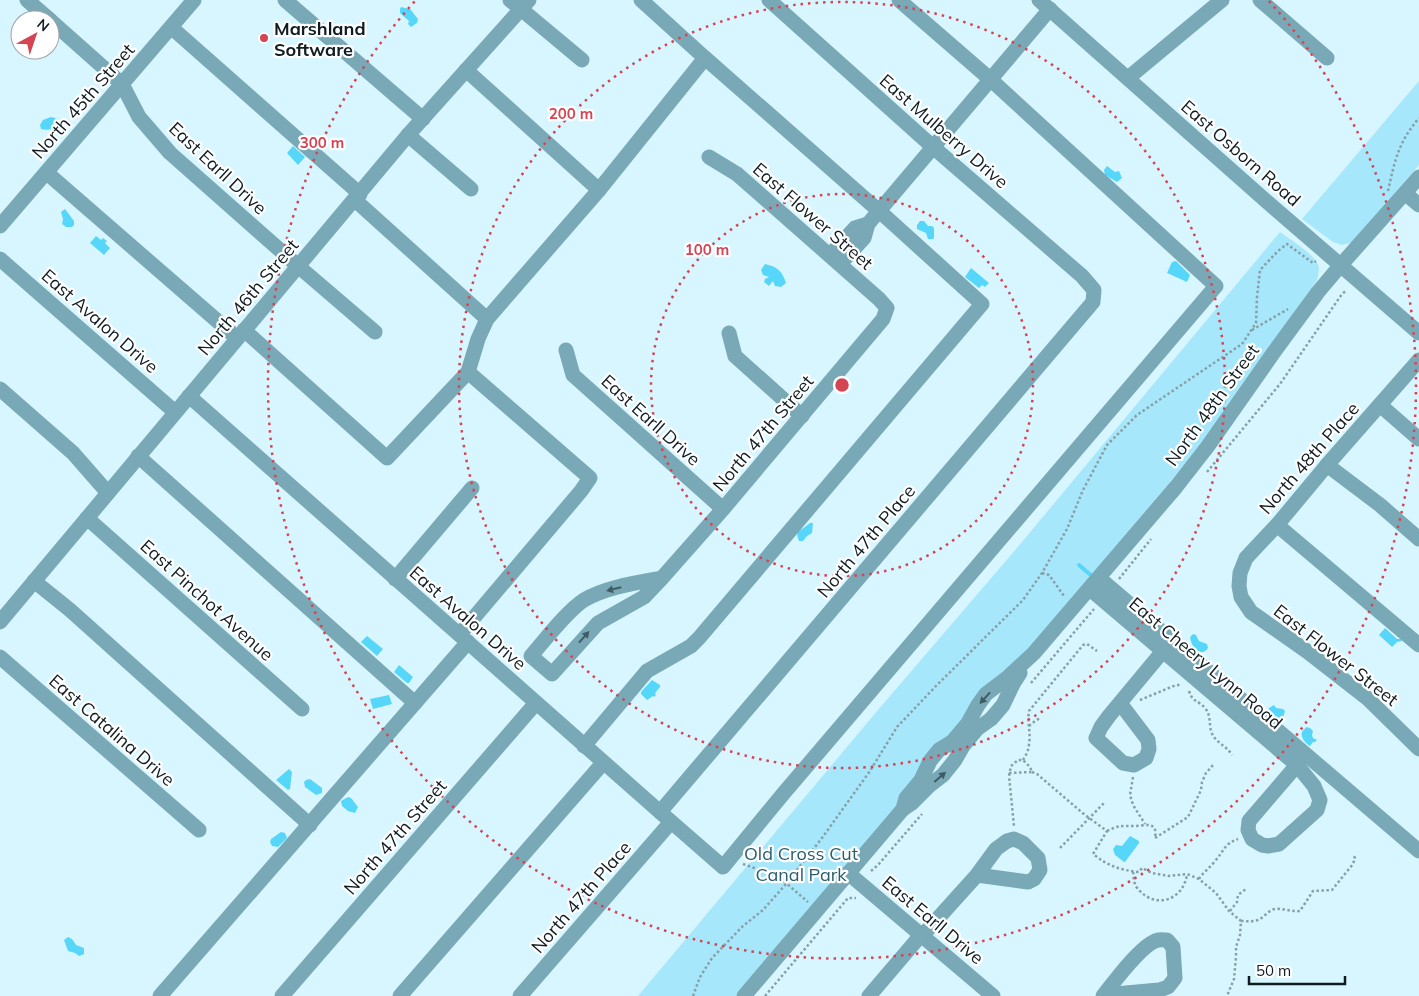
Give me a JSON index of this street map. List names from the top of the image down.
{
  "streets": {
    "street": [
      "North 45th Street",
      "East Mulberry Drive",
      "East Osborn Road",
      "East Earll Drive",
      "East Flower Street",
      "North 46th Street",
      "East Avalon Drive",
      "North 48th Street",
      "North 47th Street",
      "North 48th Place",
      "North 47th Place",
      "East Pinchot Avenue",
      "East Cheery Lynn Road",
      "East Catalina Drive"
    ]
  },
  "crossings": [
    ["North 45th Street", "East Earll Drive"],
    ["East Mulberry Drive", "North 47th Place"],
    ["East Osborn Road", "North 48th Street"],
    ["East Earll Drive", "North 46th Street"],
    ["East Earll Drive", "North 48th Street"],
    ["East Earll Drive", "North 47th Street"],
    ["East Flower Street", "North 47th Street"],
    ["East Flower Street", "North 48th Place"],
    ["North 46th Street", "East Avalon Drive"],
    ["North 46th Street", "East Pinchot Avenue"],
    ["East Avalon Drive", "North 47th Street"],
    ["East Avalon Drive", "North 47th Place"],
    ["North 48th Street", "East Cheery Lynn Road"]
  ],
  "parks": ["Old Cross Cut Canal Park"],
  "places": ["Marshland Software"],
  "scale_bar": "50 m",
  "north": "top right",
  "rings": ["200 m", "300 m", "100 m"]
}
